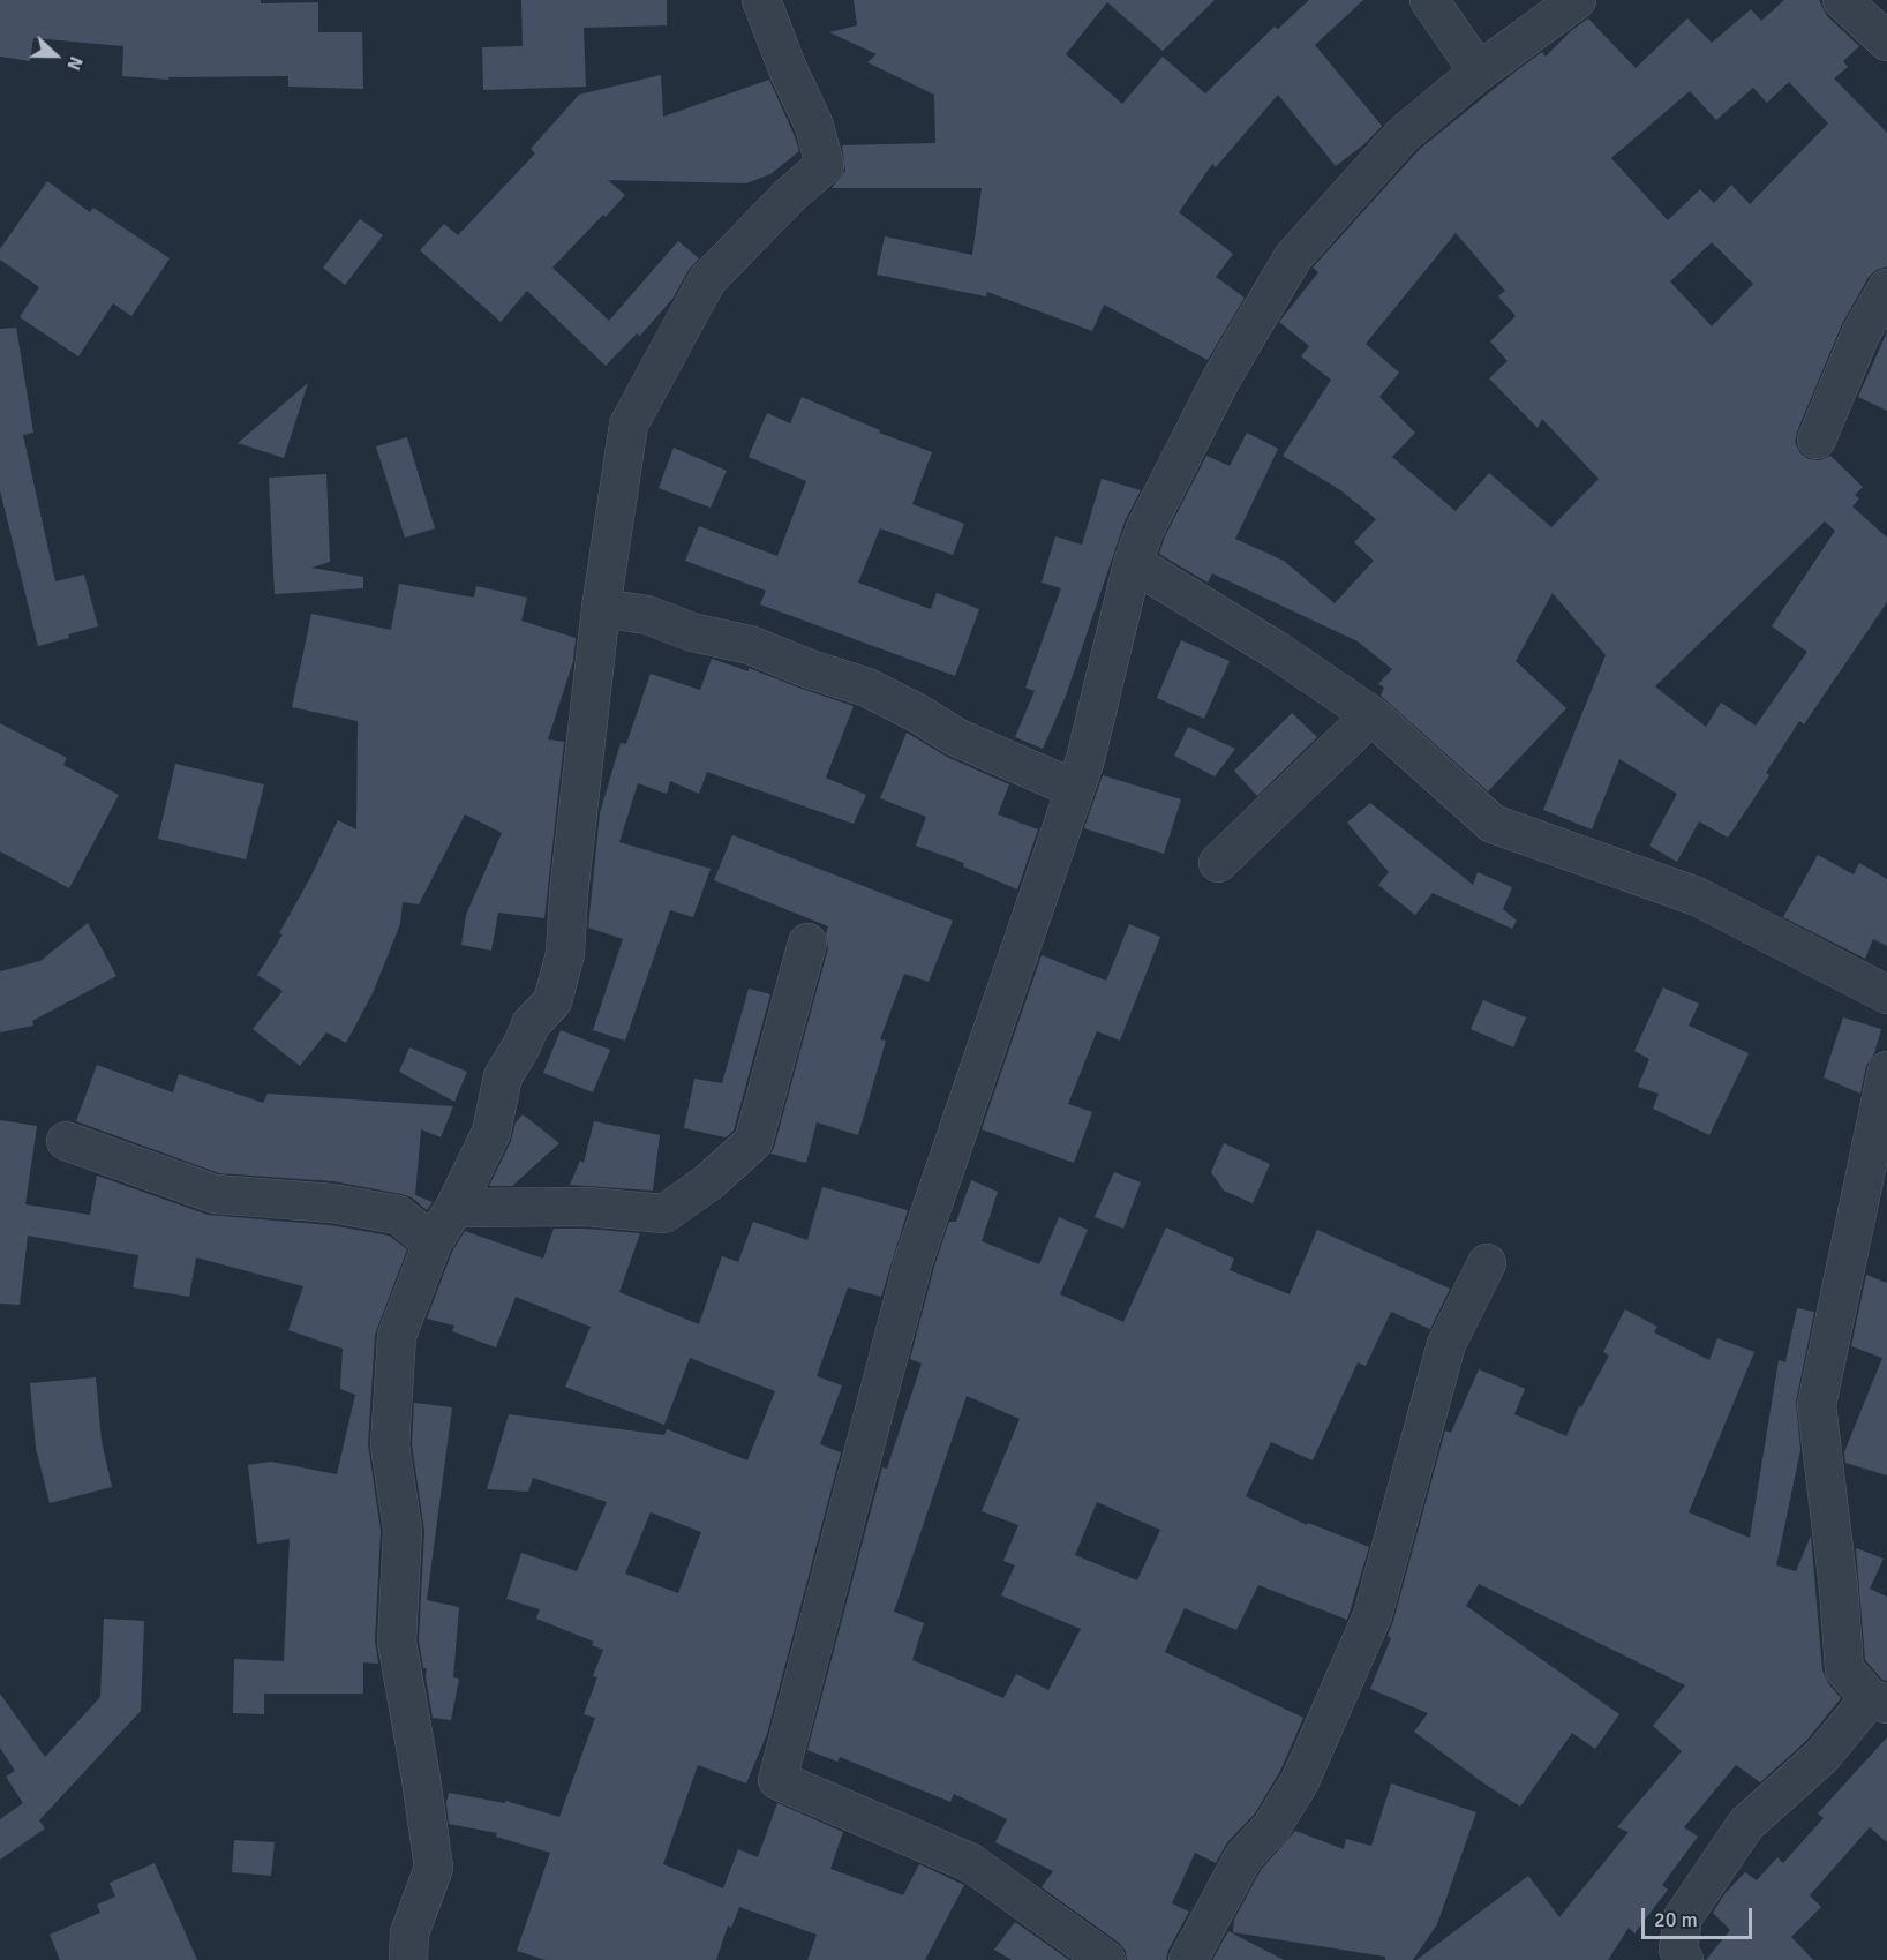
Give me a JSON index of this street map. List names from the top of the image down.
{
  "scale_bar": "20 m",
  "north": "right"
}
